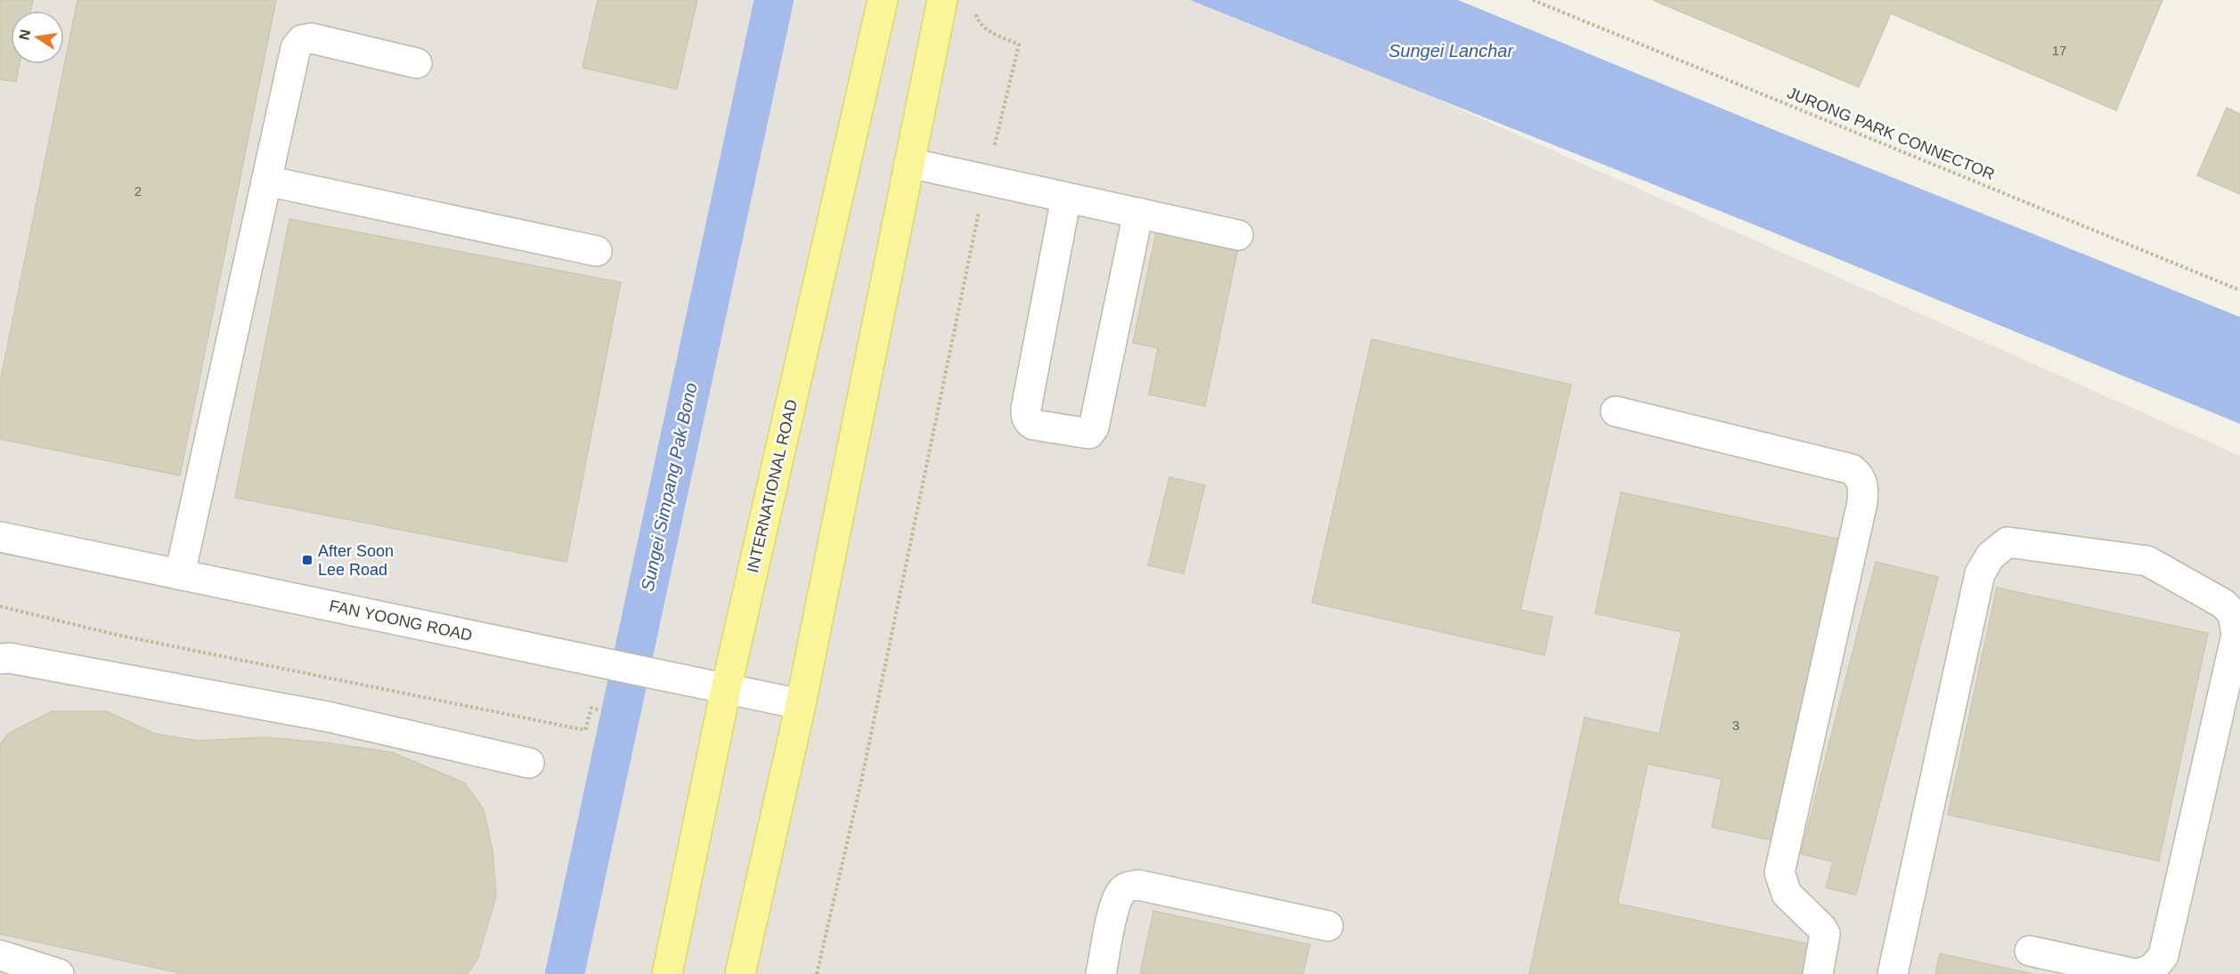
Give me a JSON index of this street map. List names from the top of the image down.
{
  "streets": {
    "main road": ["INTERNATIONAL ROAD"],
    "street": ["FAN YOONG ROAD"],
    "path": ["JURONG PARK CONNECTOR"]
  },
  "crossings": [
    ["INTERNATIONAL ROAD", "FAN YOONG ROAD"]
  ],
  "water": ["Sungei Lanchar", "Sungei Simpang Pak Bono"],
  "places": {
    "transit": ["After Soon Lee Road"]
  },
  "house_numbers": ["17", "2", "3"],
  "north": "left"
}
